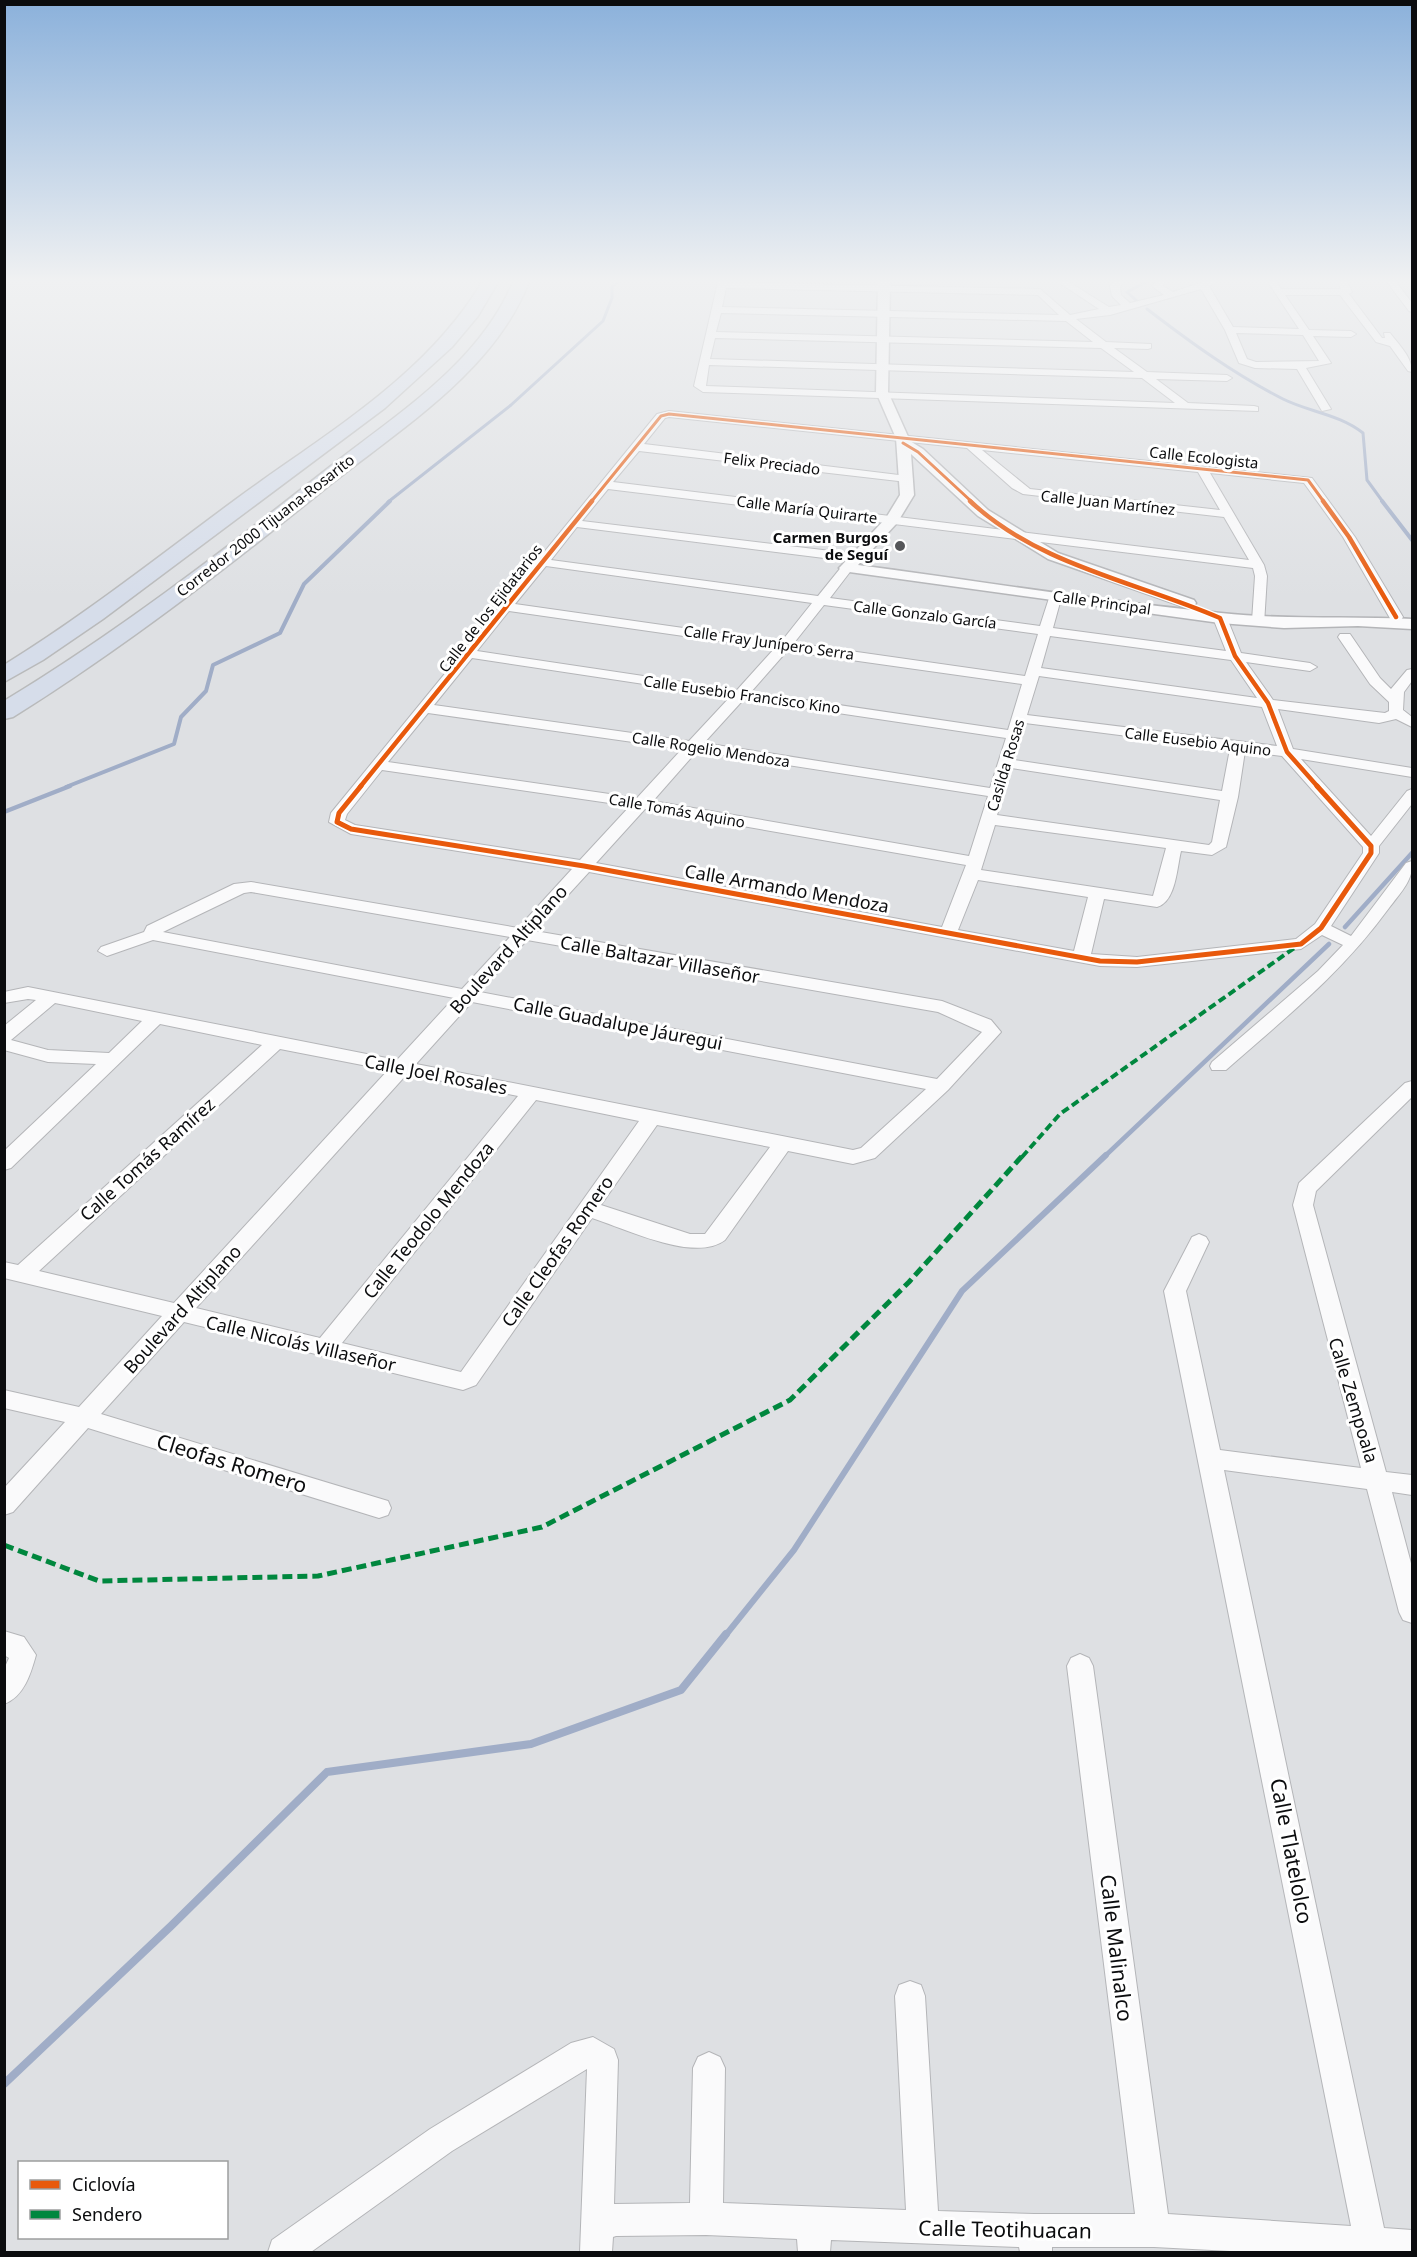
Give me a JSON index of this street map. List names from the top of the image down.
{
  "streets": {
    "highway": ["Corredor 2000 Tijuana-Rosarito"],
    "street": [
      "Calle Ecologista",
      "Felix Preciado",
      "Calle Juan Martínez",
      "Calle María Quirarte",
      "Calle Principal",
      "Calle de los Ejidatarios",
      "Calle Gonzalo García",
      "Calle Fray Junípero Serra",
      "Calle Eusebio Francisco Kino",
      "Calle Eusebio Aquino",
      "Calle Rogelio Mendoza",
      "Casilda Rosas",
      "Calle Tomás Aquino",
      "Calle Armando Mendoza",
      "Boulevard Altiplano",
      "Calle Baltazar Villaseñor",
      "Calle Guadalupe Jáuregui",
      "Calle Joel Rosales",
      "Calle Tomás Ramírez",
      "Calle Teodolo Mendoza",
      "Calle Cleofas Romero",
      "Calle Nicolás Villaseñor",
      "Calle Zempoala",
      "Cleofas Romero",
      "Calle Tlatelolco",
      "Calle Malinalco",
      "Calle Teotihuacan"
    ]
  },
  "crossings": [
    ["Calle Ecologista", "Calle Juan Martínez"],
    ["Calle Ecologista", "Calle Principal"],
    ["Calle Ecologista", "Calle de los Ejidatarios"],
    ["Calle Ecologista", "Boulevard Altiplano"],
    ["Felix Preciado", "Calle de los Ejidatarios"],
    ["Felix Preciado", "Boulevard Altiplano"],
    ["Calle María Quirarte", "Calle de los Ejidatarios"],
    ["Calle María Quirarte", "Boulevard Altiplano"],
    ["Calle Principal", "Casilda Rosas"],
    ["Calle Principal", "Boulevard Altiplano"],
    ["Calle de los Ejidatarios", "Calle Gonzalo García"],
    ["Calle de los Ejidatarios", "Calle Fray Junípero Serra"],
    ["Calle de los Ejidatarios", "Calle Eusebio Francisco Kino"],
    ["Calle de los Ejidatarios", "Calle Rogelio Mendoza"],
    ["Calle de los Ejidatarios", "Calle Tomás Aquino"],
    ["Calle de los Ejidatarios", "Calle Armando Mendoza"],
    ["Calle Gonzalo García", "Casilda Rosas"],
    ["Calle Gonzalo García", "Boulevard Altiplano"],
    ["Calle Fray Junípero Serra", "Casilda Rosas"],
    ["Calle Fray Junípero Serra", "Boulevard Altiplano"],
    ["Calle Eusebio Francisco Kino", "Casilda Rosas"],
    ["Calle Eusebio Francisco Kino", "Boulevard Altiplano"],
    ["Calle Eusebio Aquino", "Casilda Rosas"],
    ["Calle Rogelio Mendoza", "Casilda Rosas"],
    ["Calle Rogelio Mendoza", "Boulevard Altiplano"],
    ["Casilda Rosas", "Calle Tomás Aquino"],
    ["Casilda Rosas", "Calle Armando Mendoza"],
    ["Calle Tomás Aquino", "Boulevard Altiplano"],
    ["Calle Armando Mendoza", "Boulevard Altiplano"],
    ["Boulevard Altiplano", "Calle Baltazar Villaseñor"],
    ["Boulevard Altiplano", "Calle Guadalupe Jáuregui"],
    ["Boulevard Altiplano", "Calle Joel Rosales"],
    ["Boulevard Altiplano", "Calle Nicolás Villaseñor"],
    ["Boulevard Altiplano", "Cleofas Romero"],
    ["Calle Baltazar Villaseñor", "Calle Guadalupe Jáuregui"],
    ["Calle Baltazar Villaseñor", "Calle Joel Rosales"],
    ["Calle Guadalupe Jáuregui", "Calle Joel Rosales"],
    ["Calle Joel Rosales", "Calle Tomás Ramírez"],
    ["Calle Joel Rosales", "Calle Teodolo Mendoza"],
    ["Calle Joel Rosales", "Calle Cleofas Romero"],
    ["Calle Tomás Ramírez", "Calle Nicolás Villaseñor"],
    ["Calle Teodolo Mendoza", "Calle Nicolás Villaseñor"],
    ["Calle Cleofas Romero", "Calle Nicolás Villaseñor"],
    ["Calle Tlatelolco", "Calle Teotihuacan"],
    ["Calle Malinalco", "Calle Teotihuacan"]
  ],
  "places": ["Carmen Burgos de Seguí"],
  "legend": ["Ciclovía", "Sendero"]
}
